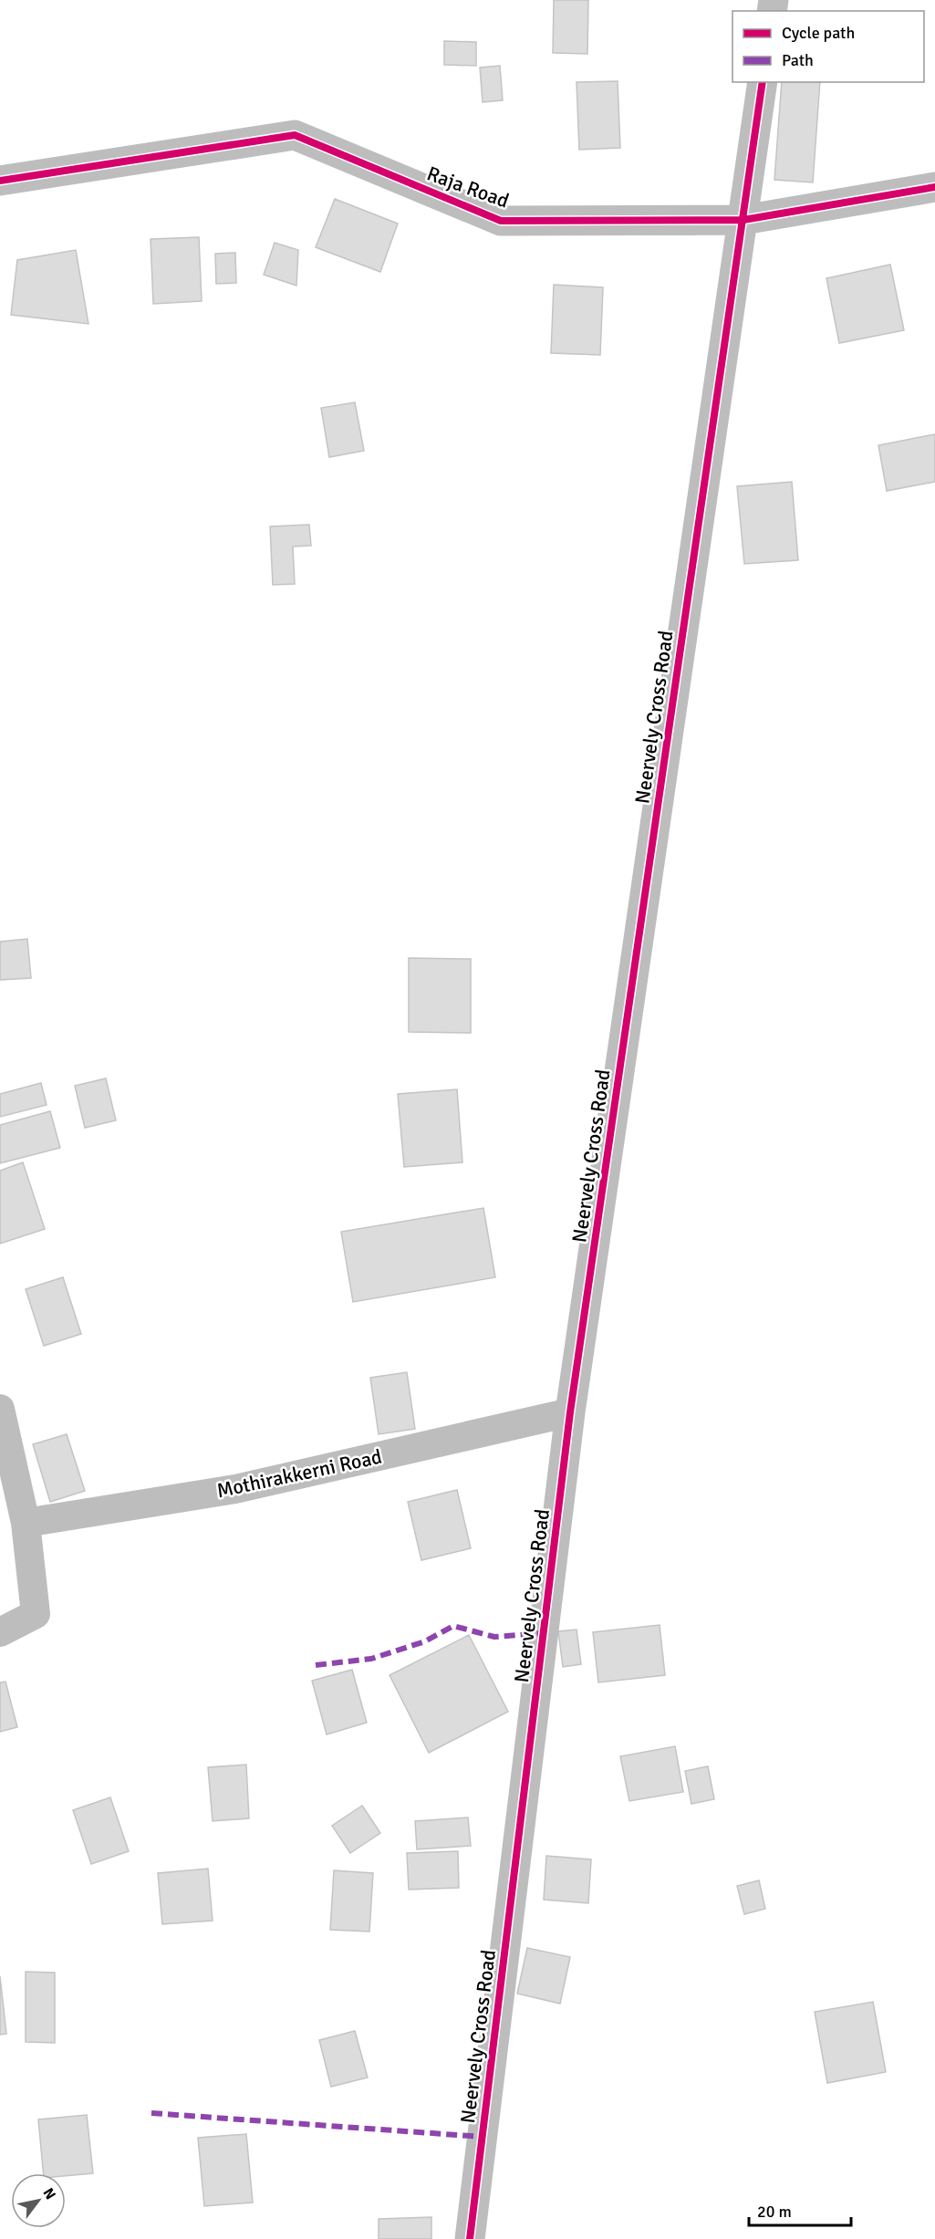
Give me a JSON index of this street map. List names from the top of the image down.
{
  "streets": {
    "street": ["Raja Road", "Neervely Cross Road", "Mothirakkerni Road"]
  },
  "crossings": [
    ["Raja Road", "Neervely Cross Road"],
    ["Neervely Cross Road", "Mothirakkerni Road"]
  ],
  "legend": ["Cycle path", "Path"],
  "scale_bar": "20 m",
  "north": "top right"
}
